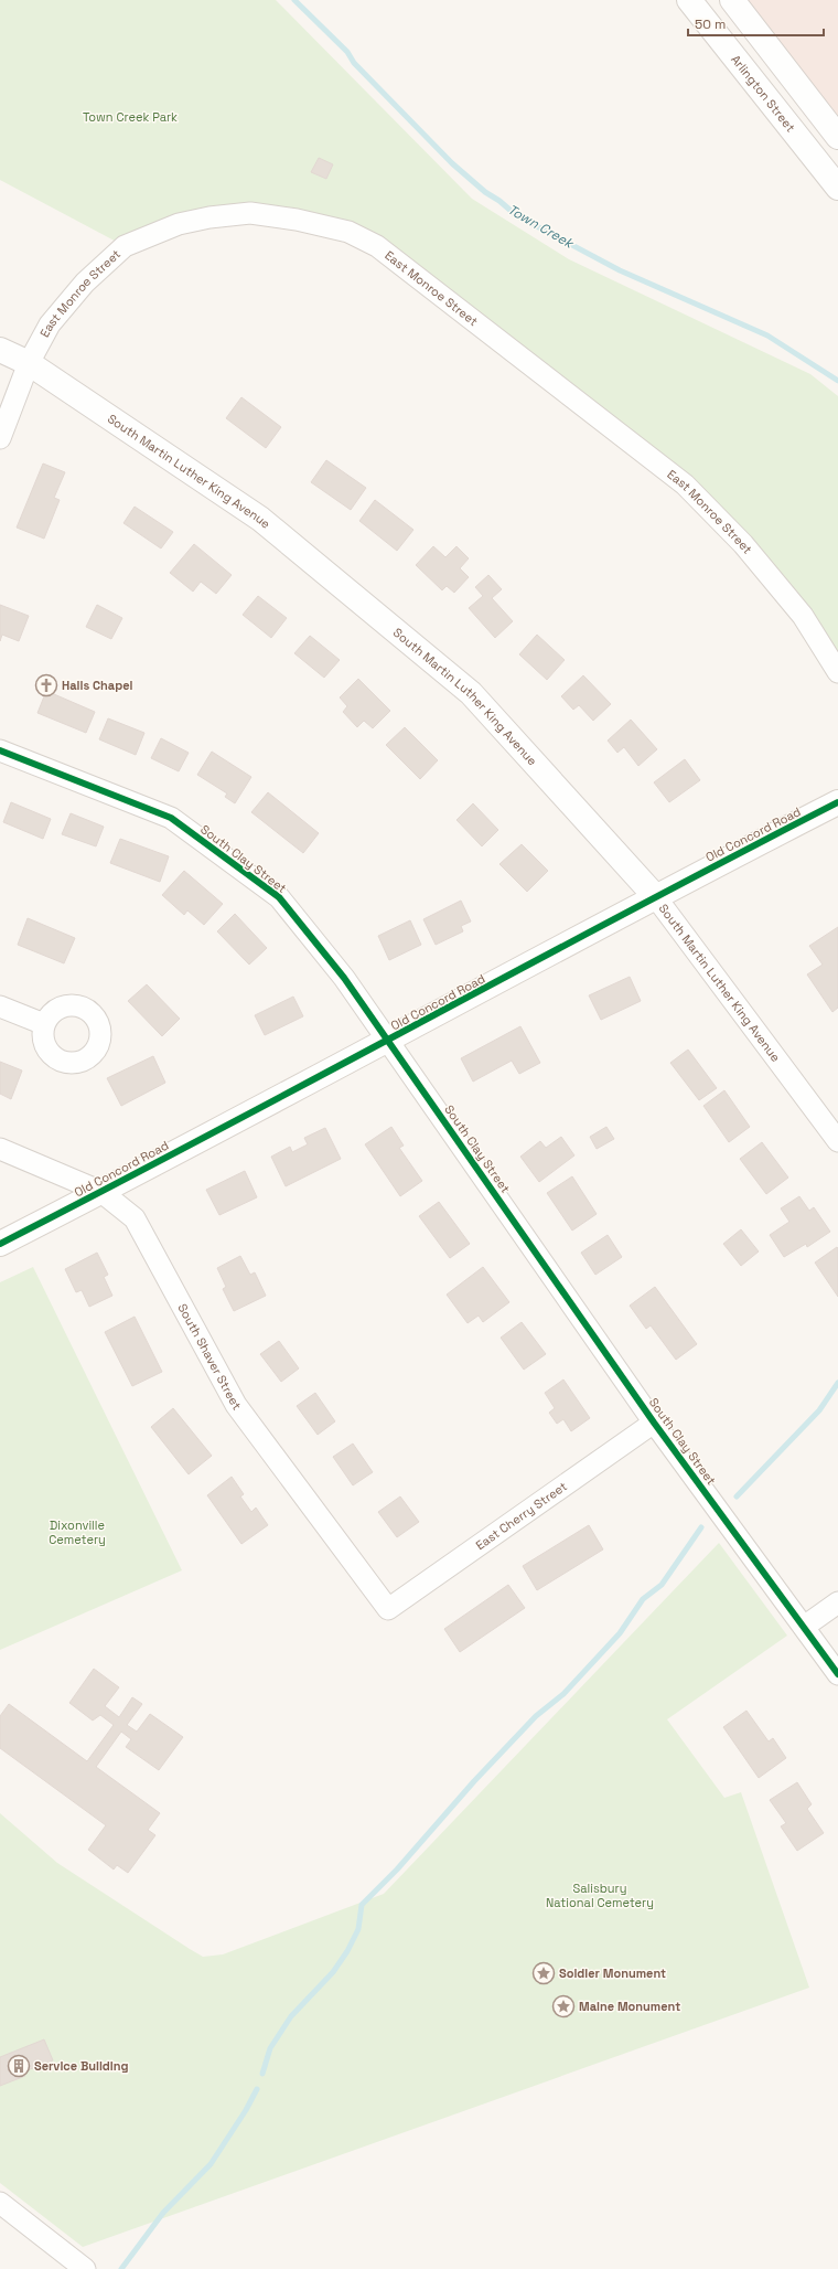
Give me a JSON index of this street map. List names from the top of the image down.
{
  "streets": {
    "street": [
      "Arlington Street",
      "East Monroe Street",
      "South Martin Luther King Avenue",
      "Old Concord Road",
      "South Clay Street",
      "South Shaver Street",
      "East Cherry Street"
    ]
  },
  "crossings": [
    ["East Monroe Street", "South Martin Luther King Avenue"],
    ["South Martin Luther King Avenue", "Old Concord Road"],
    ["Old Concord Road", "South Clay Street"],
    ["Old Concord Road", "South Shaver Street"],
    ["South Clay Street", "East Cherry Street"],
    ["South Shaver Street", "East Cherry Street"]
  ],
  "water": ["Town Creek"],
  "parks": ["Town Creek Park", "Dixonville Cemetery", "Salisbury National Cemetery"],
  "places": {
    "church": ["Halls Chapel"],
    "place": ["Soldier Monument", "Maine Monument"],
    "building": ["Service Building"]
  },
  "scale_bar": "50 m"
}
